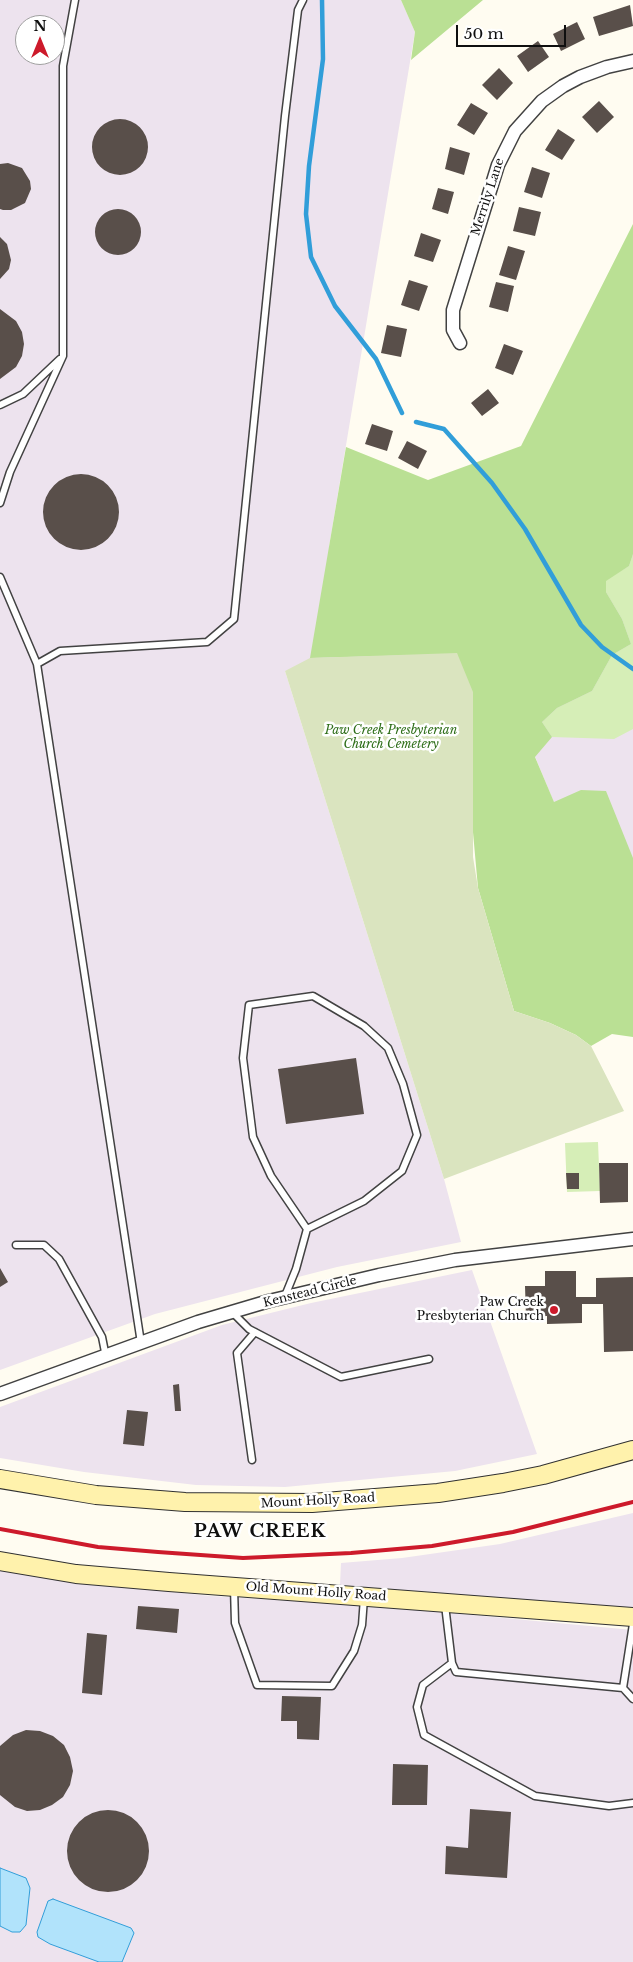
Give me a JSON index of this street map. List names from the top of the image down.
{
  "streets": {
    "street": [
      "Merrily Lane",
      "Kenstead Circle",
      "Mount Holly Road",
      "Old Mount Holly Road"
    ]
  },
  "districts": ["PAW CREEK"],
  "parks": ["Paw Creek Presbyterian Church Cemetery"],
  "places": ["Paw Creek Presbyterian Church"],
  "scale_bar": "50 m",
  "north": "top"
}
